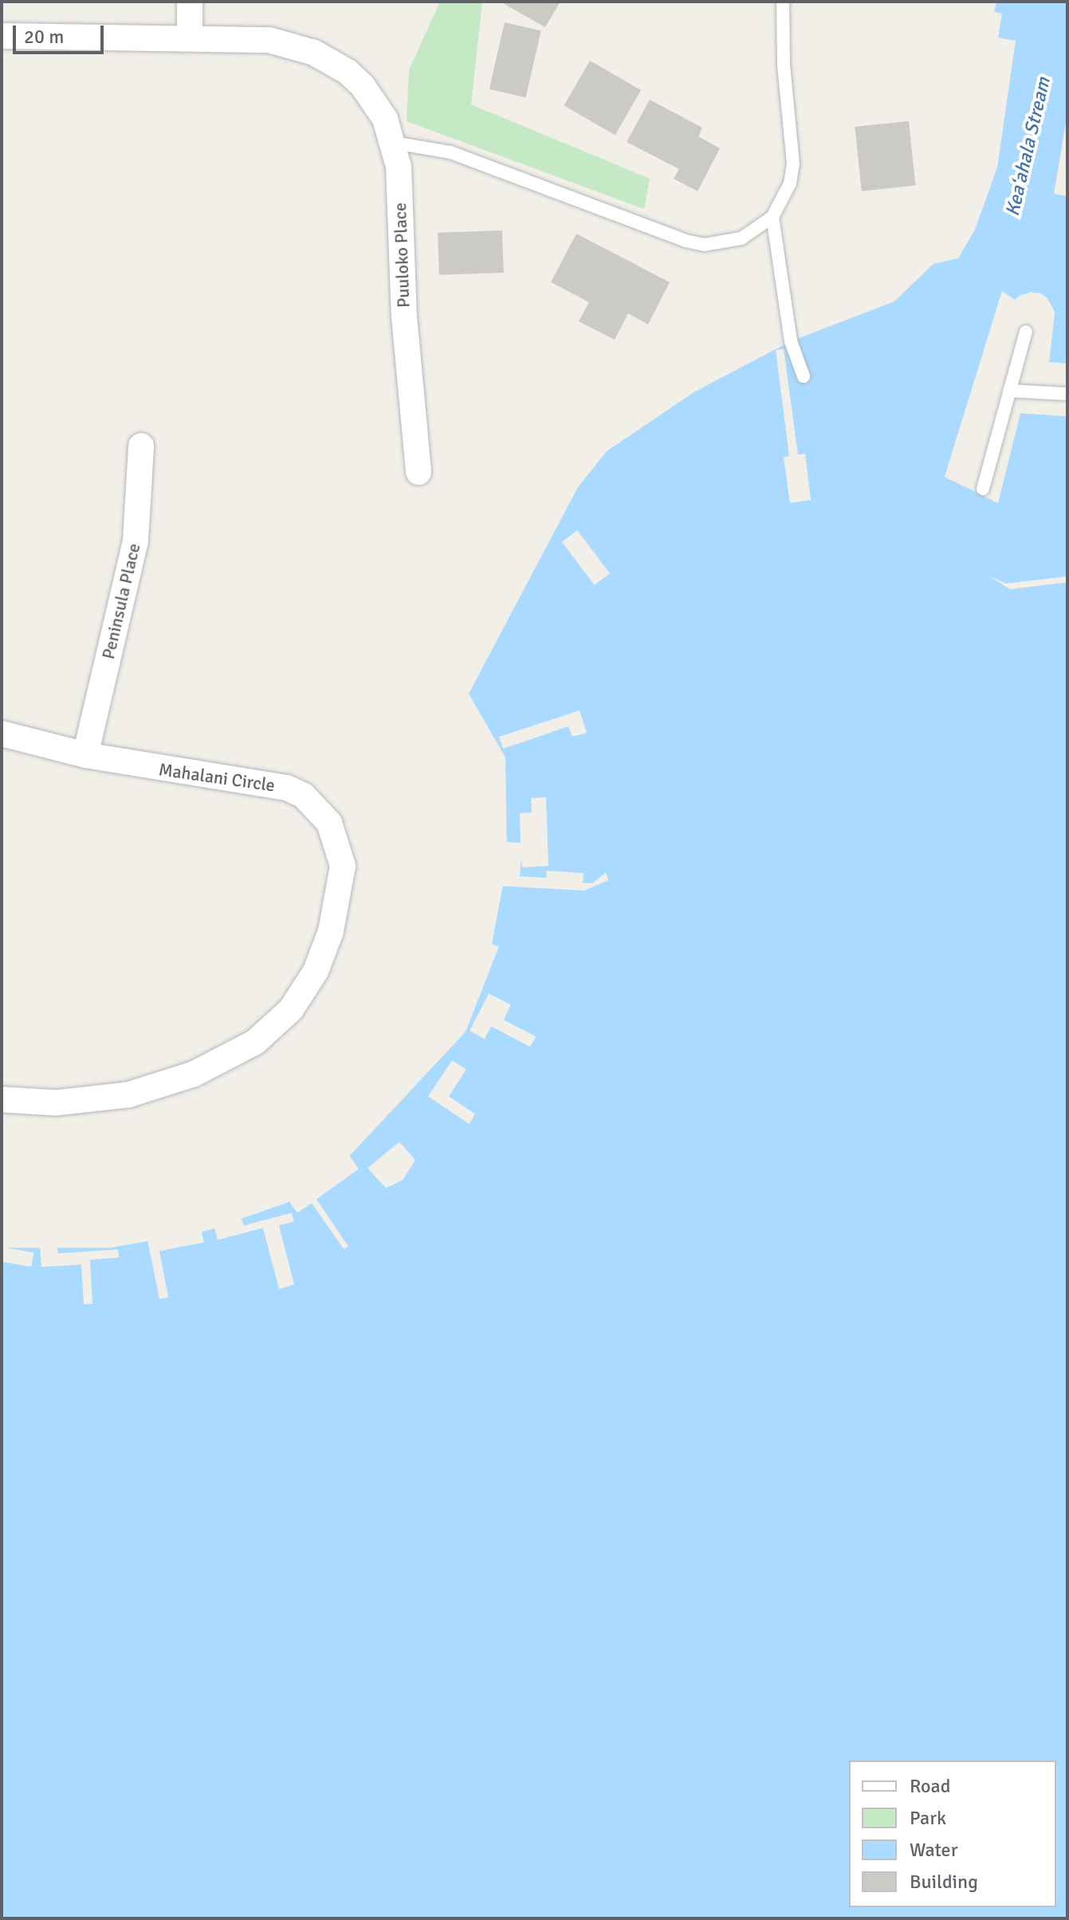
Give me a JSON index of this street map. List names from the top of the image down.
{
  "streets": {
    "street": ["Puuloko Place", "Peninsula Place", "Mahalani Circle"]
  },
  "crossings": [
    ["Peninsula Place", "Mahalani Circle"]
  ],
  "water": ["Keaʻahala Stream"],
  "legend": [
    "Road",
    "Park",
    "Water",
    "Building"
  ],
  "scale_bar": "20 m"
}
